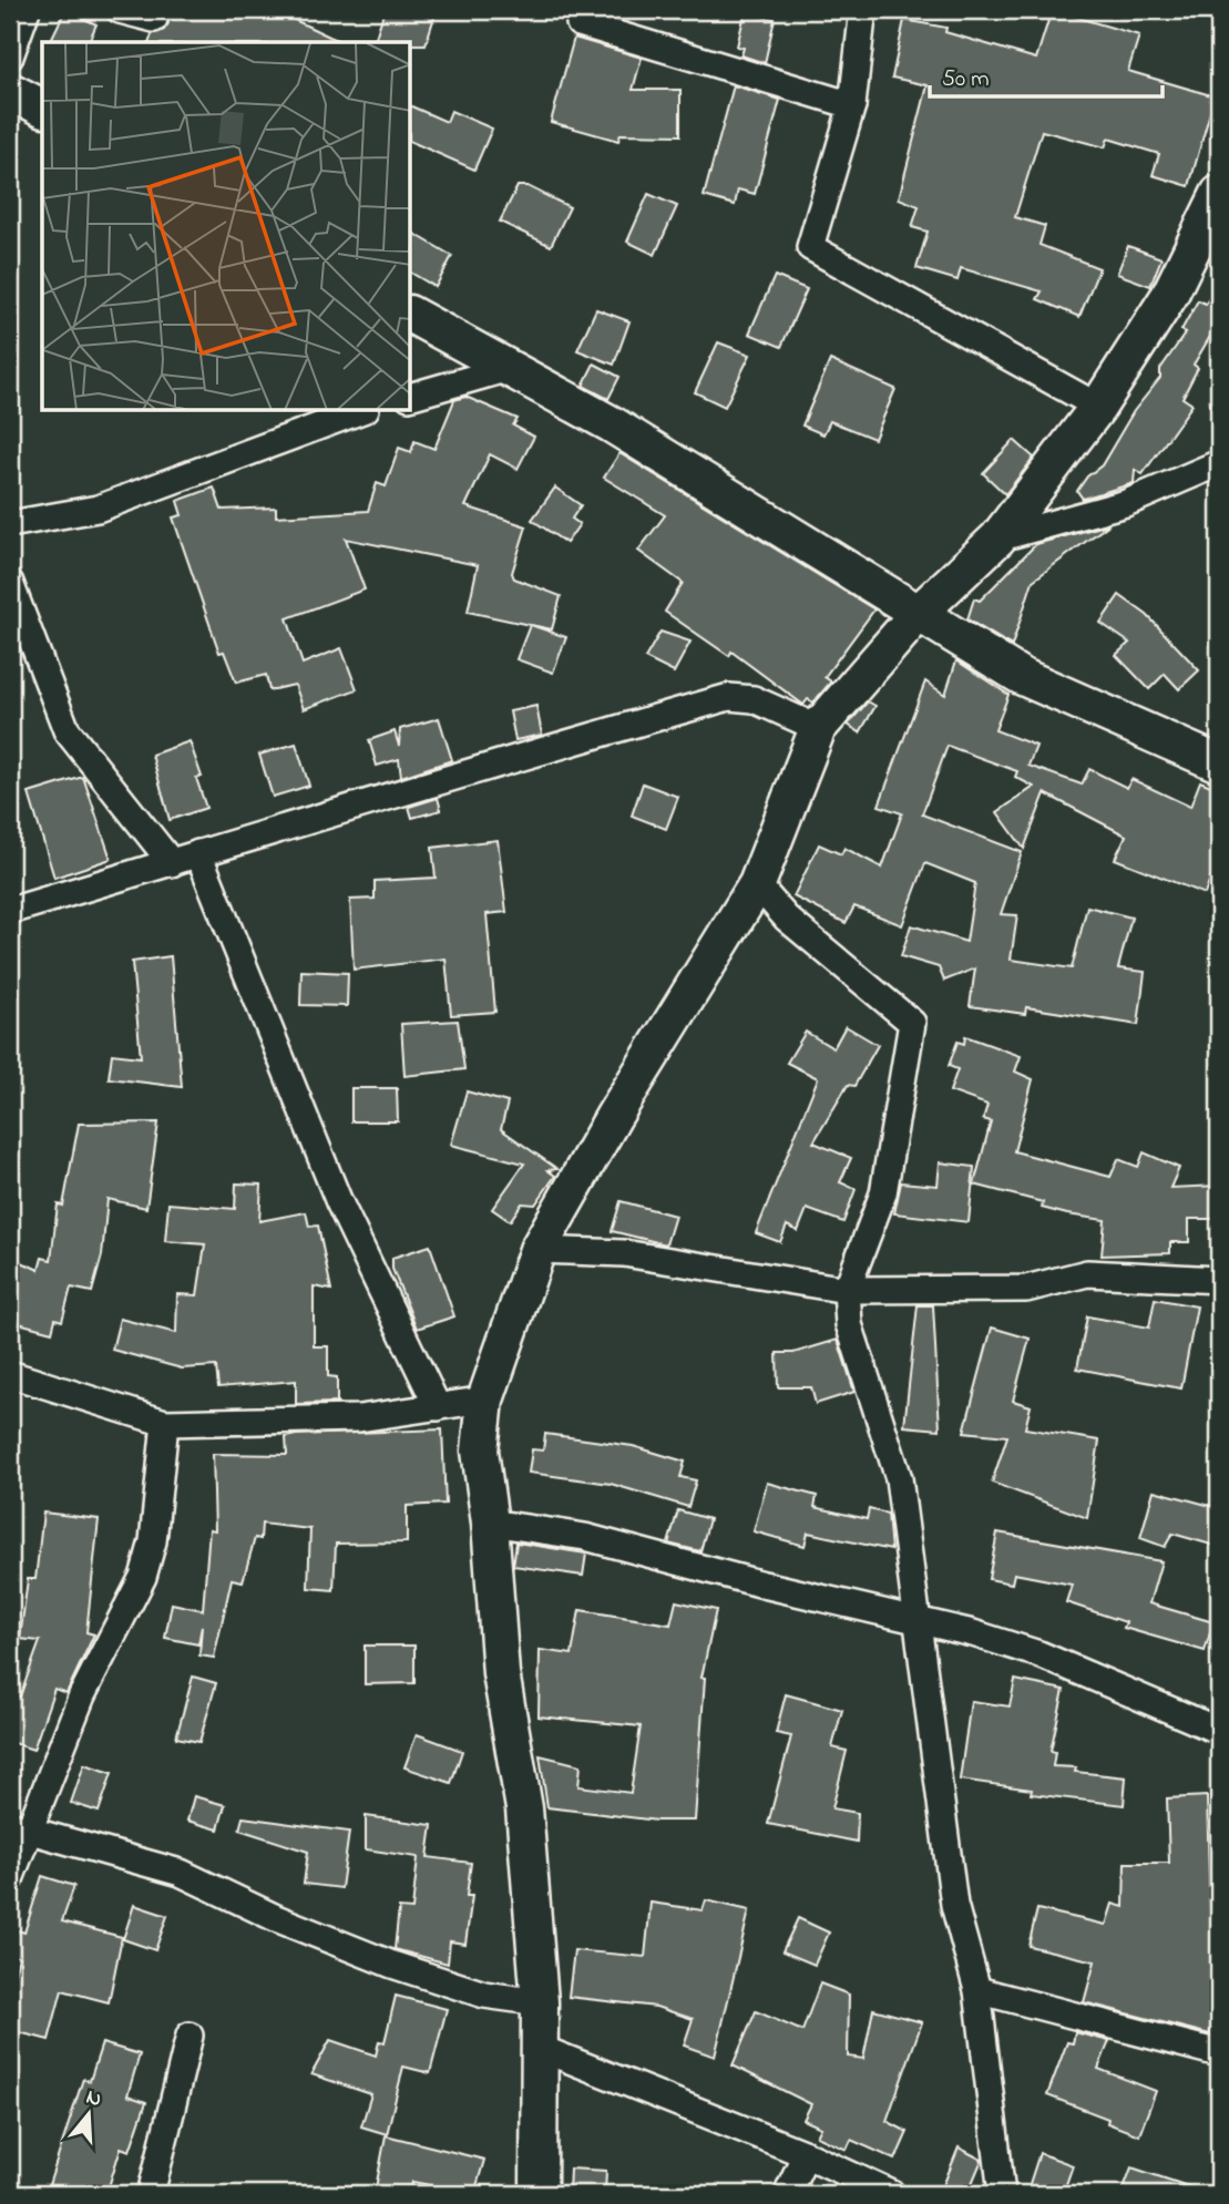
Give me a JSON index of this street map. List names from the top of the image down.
{
  "scale_bar": "50 m",
  "north": "top"
}
